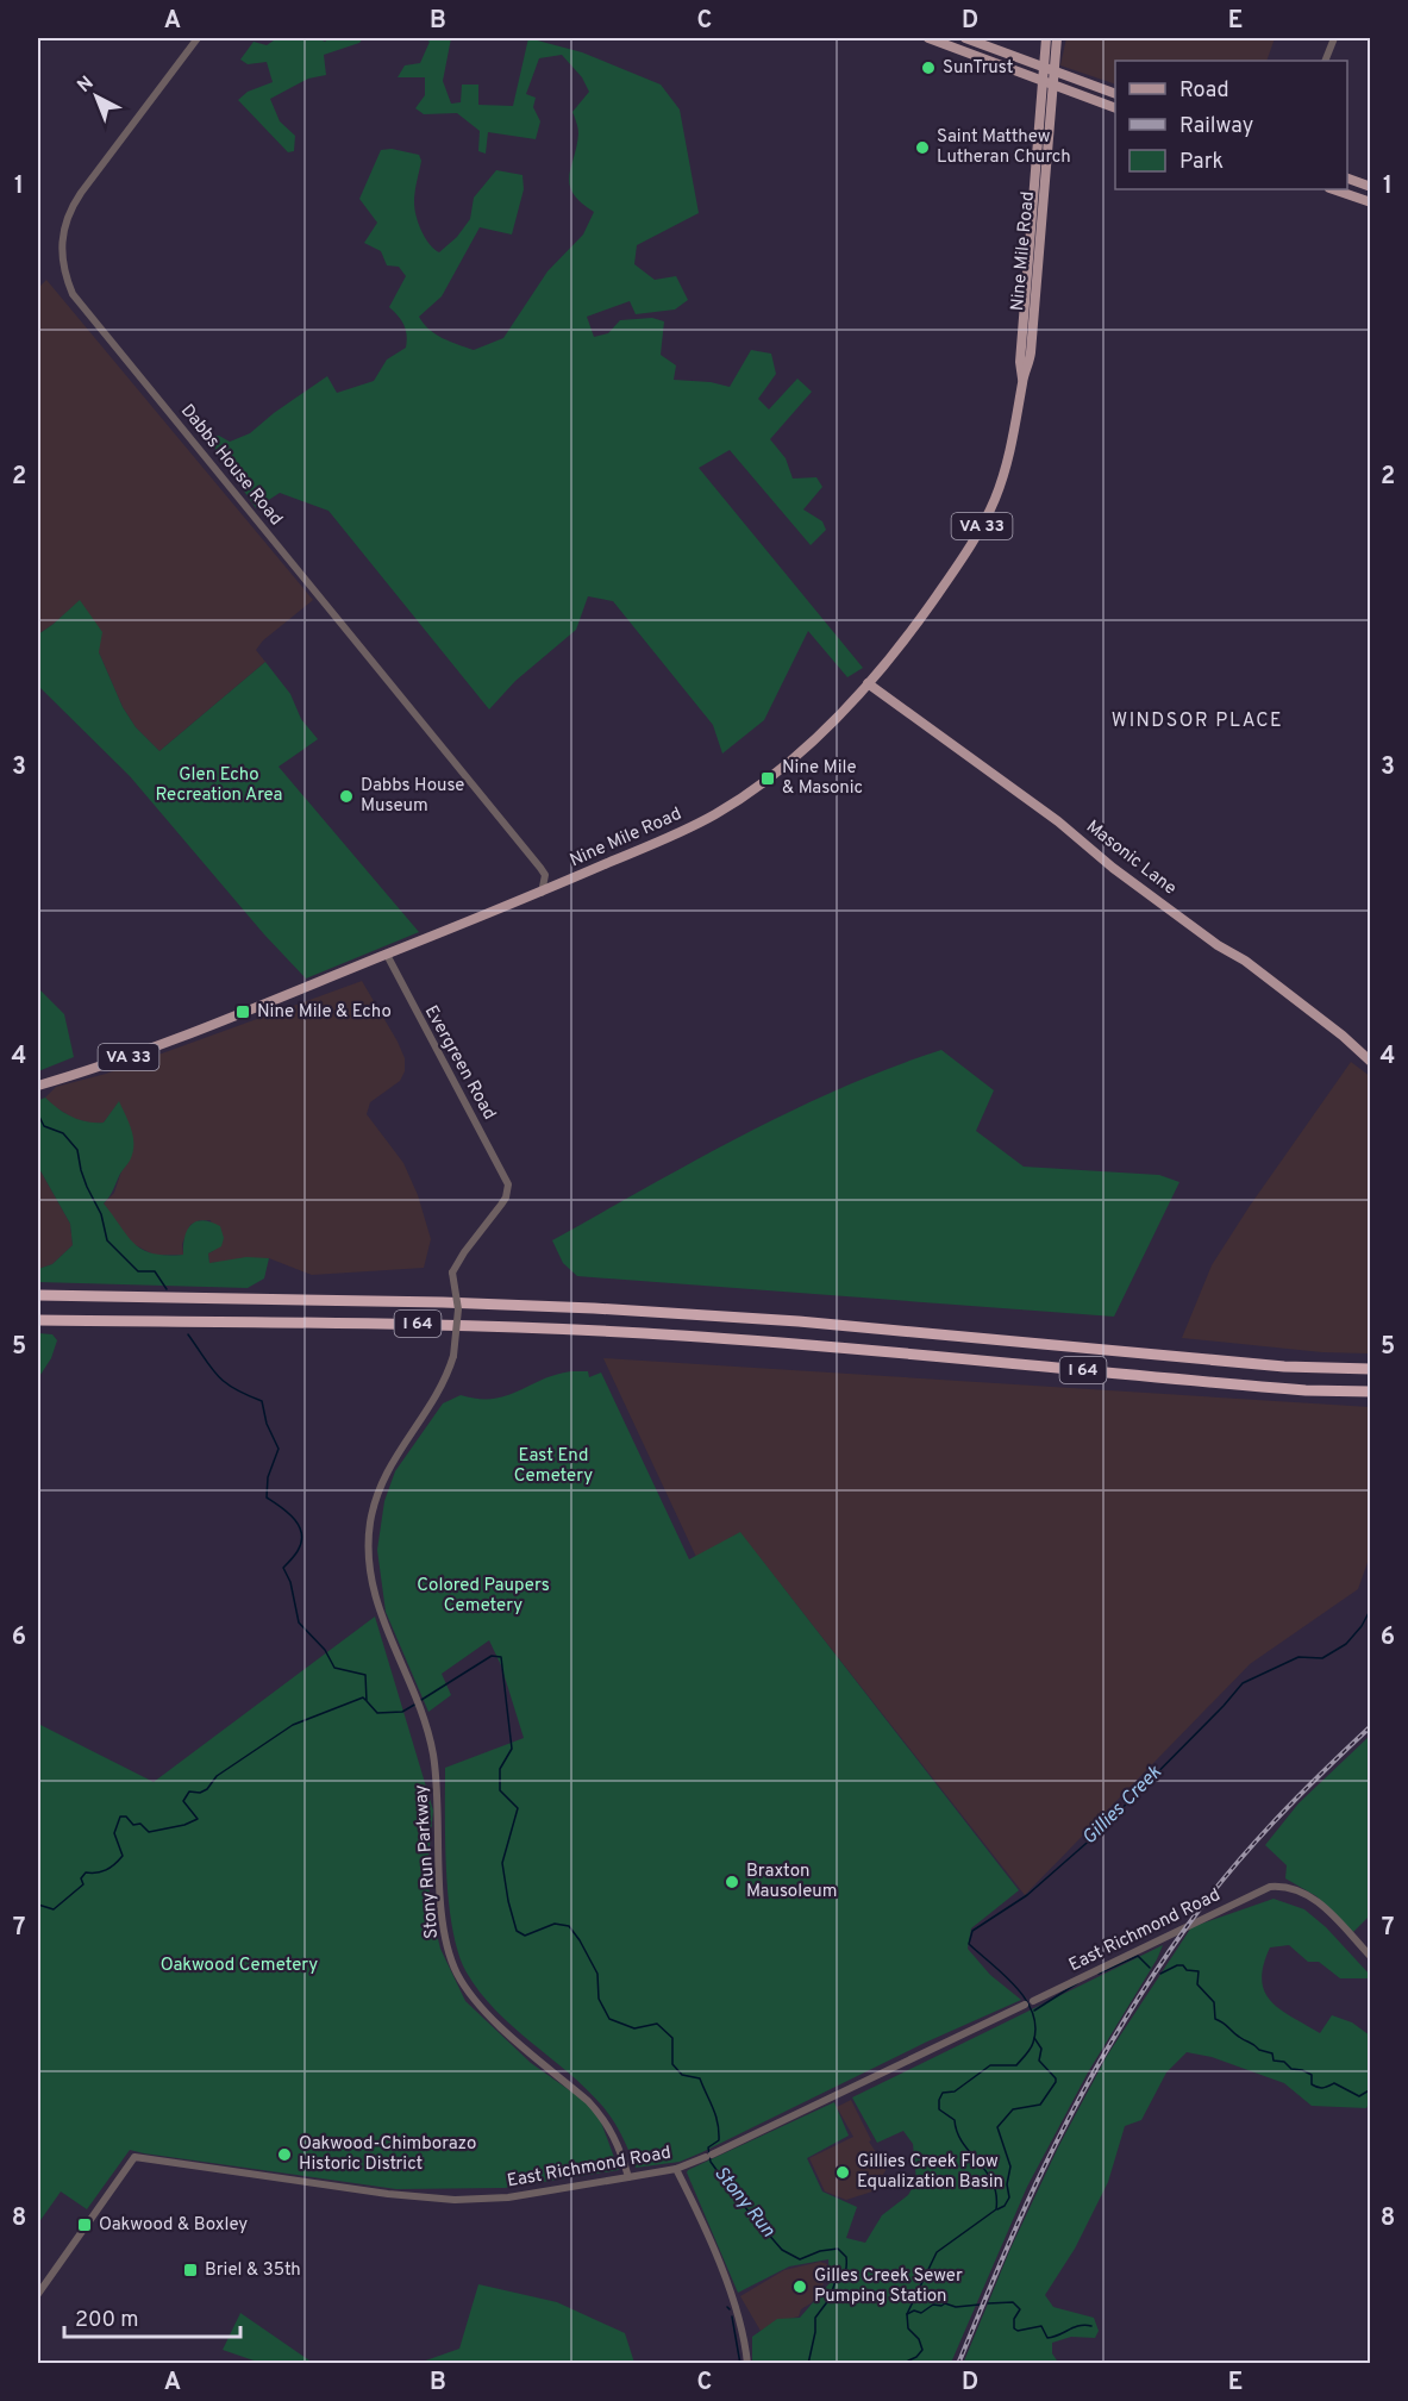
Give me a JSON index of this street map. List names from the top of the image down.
{
  "streets": {
    "highway": ["I 64"],
    "main road": ["Nine Mile Road", "VA 33", "Masonic Lane"],
    "street": [
      "Dabbs House Road",
      "Evergreen Road",
      "Stony Run Parkway",
      "East Richmond Road"
    ]
  },
  "crossings": [
    ["Nine Mile Road", "Dabbs House Road"],
    ["Nine Mile Road", "Masonic Lane"],
    ["Nine Mile Road", "Evergreen Road"],
    ["Evergreen Road", "Stony Run Parkway"],
    ["Stony Run Parkway", "East Richmond Road"]
  ],
  "districts": ["WINDSOR PLACE"],
  "water": ["Gillies Creek", "Stony Run"],
  "parks": [
    "Glen Echo Recreation Area",
    "East End Cemetery",
    "Colored Paupers Cemetery",
    "Oakwood Cemetery"
  ],
  "places": {
    "other": [
      "SunTrust",
      "Saint Matthew Lutheran Church",
      "Dabbs House Museum",
      "Braxton Mausoleum",
      "Oakwood-Chimborazo Historic District",
      "Gillies Creek Flow Equalization Basin",
      "Gilles Creek Sewer Pumping Station"
    ],
    "transit": [
      "Nine Mile & Masonic",
      "Nine Mile & Echo",
      "Oakwood & Boxley",
      "Briel & 35th"
    ]
  },
  "legend": ["Road", "Railway", "Park"],
  "scale_bar": "200 m",
  "north": "top left",
  "grid": {
    "columns": [
      "A",
      "B",
      "C",
      "D",
      "E"
    ],
    "rows": [
      "1",
      "2",
      "3",
      "4",
      "5",
      "6",
      "7",
      "8"
    ]
  }
}
